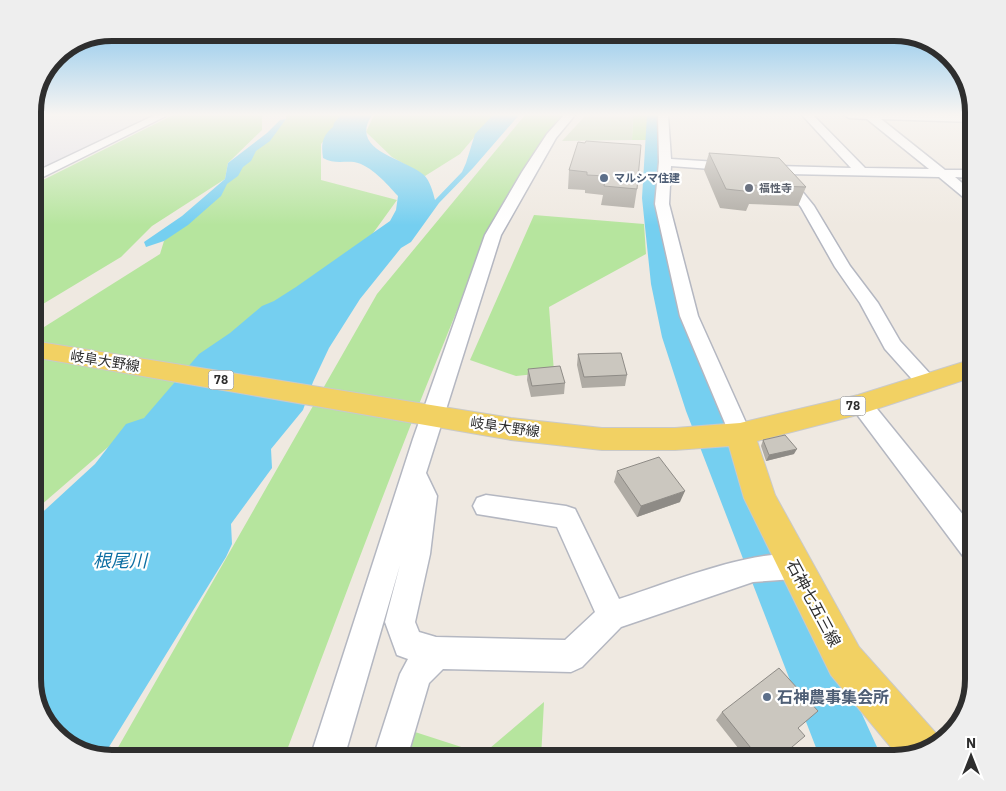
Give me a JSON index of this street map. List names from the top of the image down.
{
  "streets": {
    "main road": ["岐阜大野線", "78", "石神七五三線"]
  },
  "crossings": [
    ["岐阜大野線", "石神七五三線"]
  ],
  "water": ["根尾川"],
  "places": ["マルシマ住建", "福性寺", "石神農事集会所"],
  "north": "top"
}
